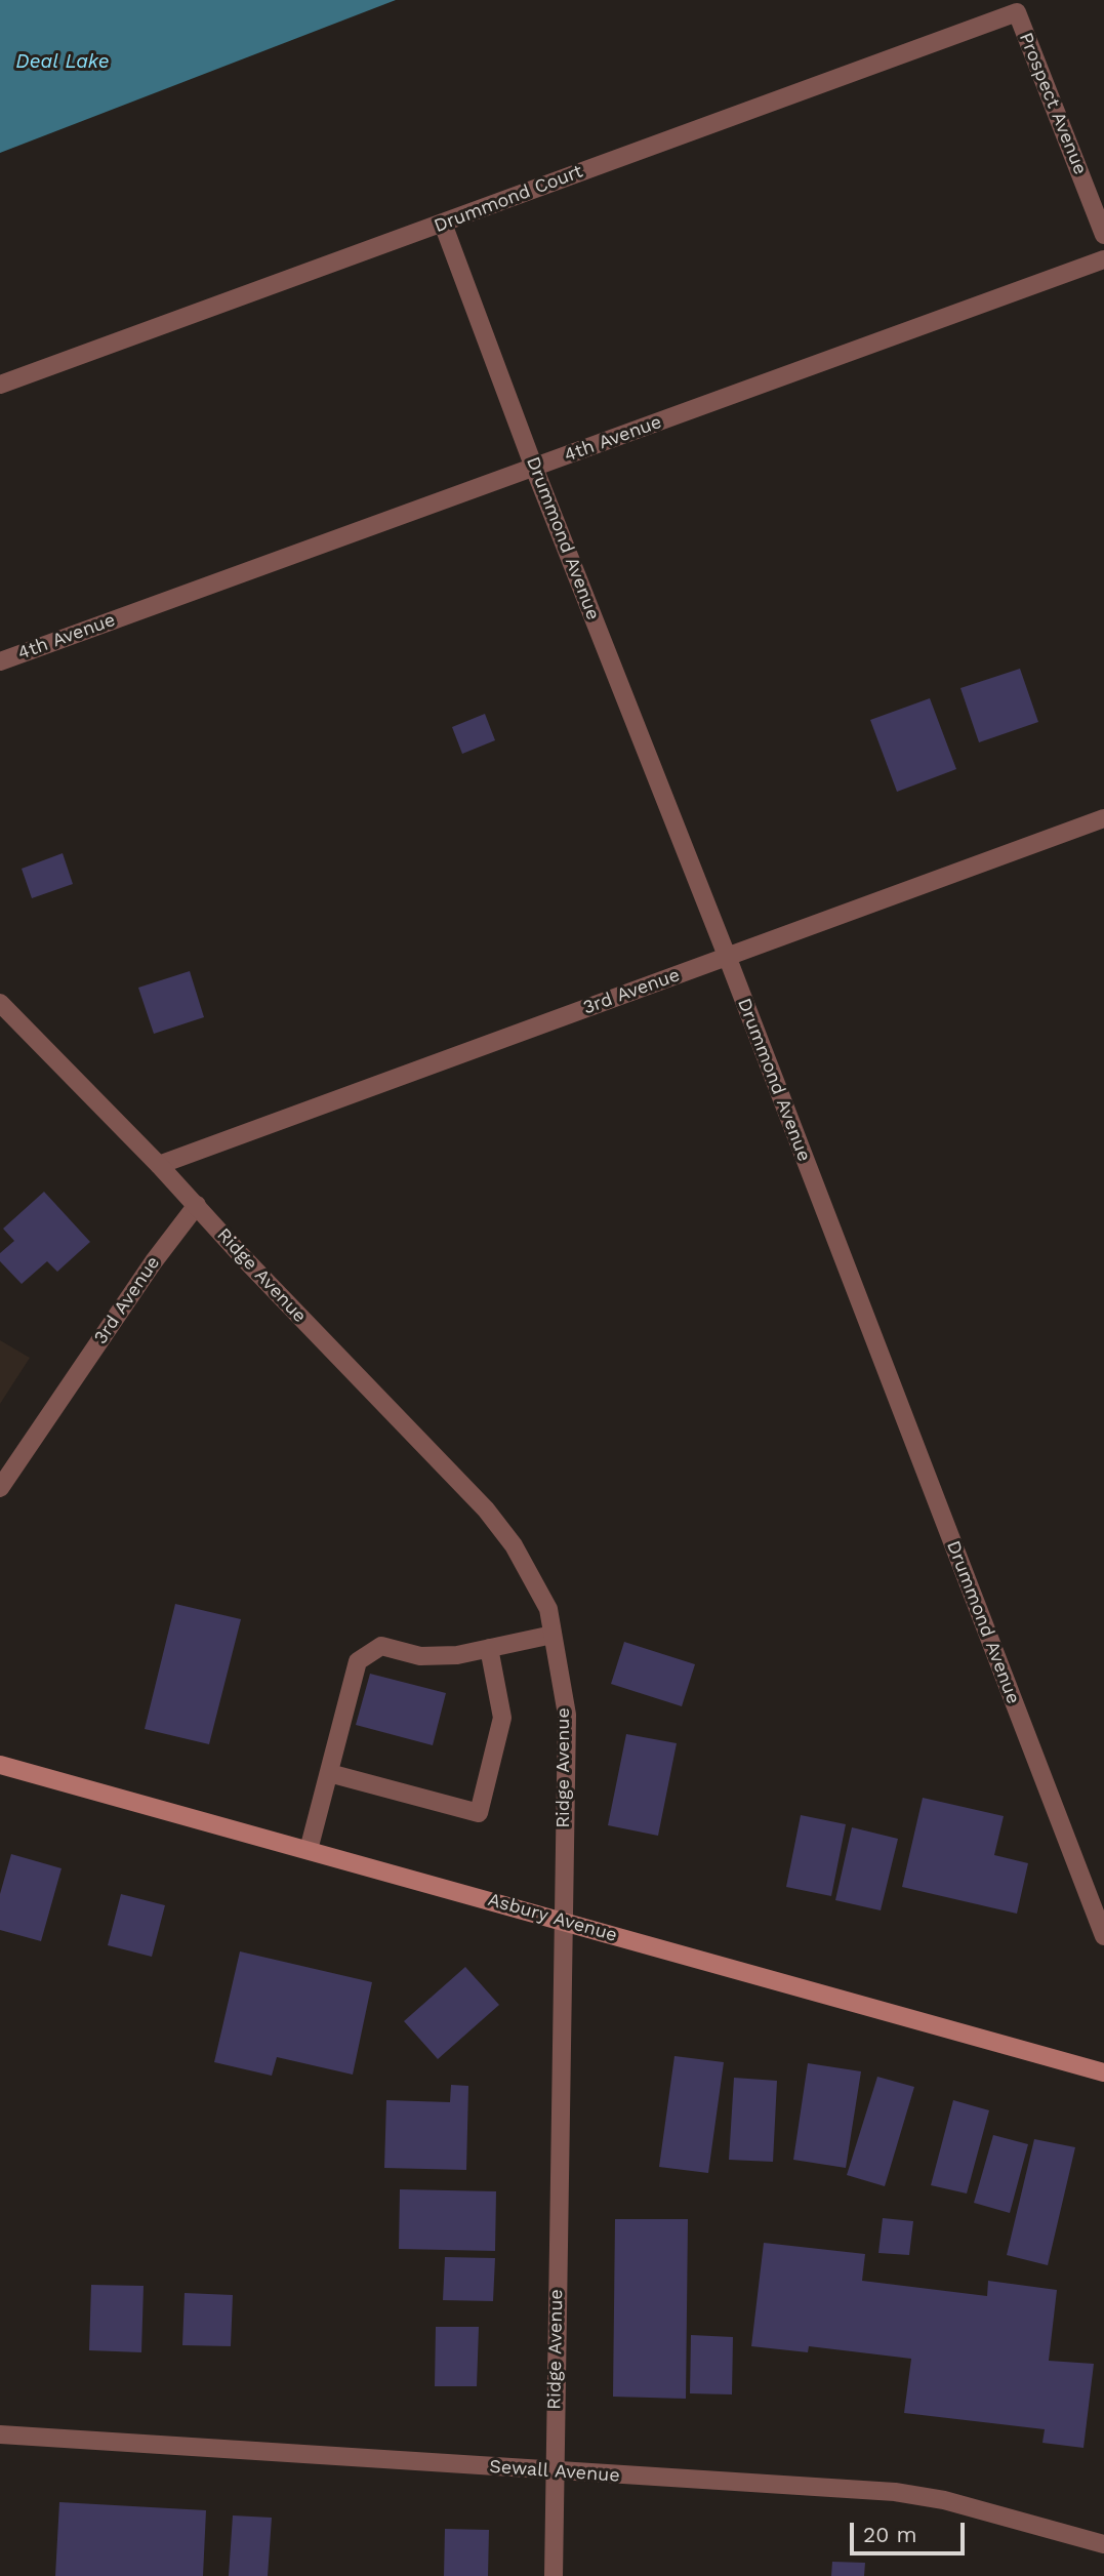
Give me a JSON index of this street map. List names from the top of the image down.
{
  "streets": {
    "main road": ["Asbury Avenue"],
    "street": [
      "Prospect Avenue",
      "Drummond Court",
      "4th Avenue",
      "Drummond Avenue",
      "3rd Avenue",
      "Ridge Avenue",
      "Sewall Avenue"
    ]
  },
  "crossings": [
    ["Prospect Avenue", "Drummond Court"],
    ["Drummond Court", "Drummond Avenue"],
    ["4th Avenue", "Drummond Avenue"],
    ["Drummond Avenue", "3rd Avenue"],
    ["3rd Avenue", "Ridge Avenue"],
    ["Ridge Avenue", "Asbury Avenue"],
    ["Ridge Avenue", "Sewall Avenue"]
  ],
  "water": ["Deal Lake"],
  "scale_bar": "20 m"
}
